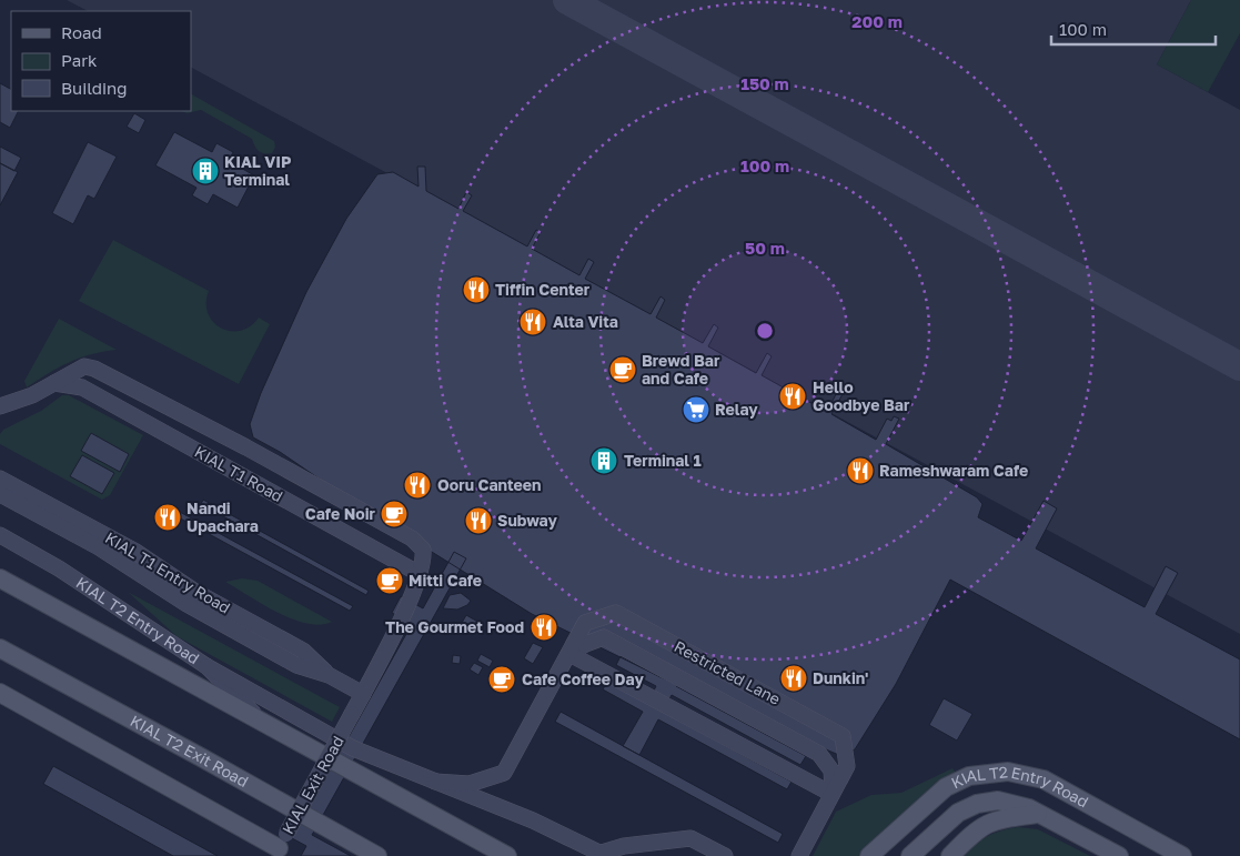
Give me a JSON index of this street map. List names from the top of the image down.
{
  "streets": {
    "main road": [
      "KIAL T1 Road",
      "KIAL T1 Entry Road",
      "KIAL T2 Entry Road",
      "Restricted Lane",
      "KIAL T2 Exit Road",
      "KIAL Exit Road"
    ]
  },
  "crossings": [
    ["KIAL T1 Entry Road", "KIAL Exit Road"]
  ],
  "places": {
    "building": ["KIAL VIP Terminal", "Terminal 1"],
    "restaurant": [
      "Tiffin Center",
      "Alta Vita",
      "Hello Goodbye Bar",
      "Rameshwaram Cafe",
      "Ooru Canteen",
      "Nandi Upachara",
      "Subway",
      "The Gourmet Food",
      "Dunkin'"
    ],
    "cafe": [
      "Brewd Bar and Cafe",
      "Cafe Noir",
      "Mitti Cafe",
      "Cafe Coffee Day"
    ],
    "supermarket": ["Relay"]
  },
  "legend": ["Road", "Park", "Building"],
  "scale_bar": "100 m",
  "rings": [
    "200 m",
    "150 m",
    "100 m",
    "50 m"
  ]
}
